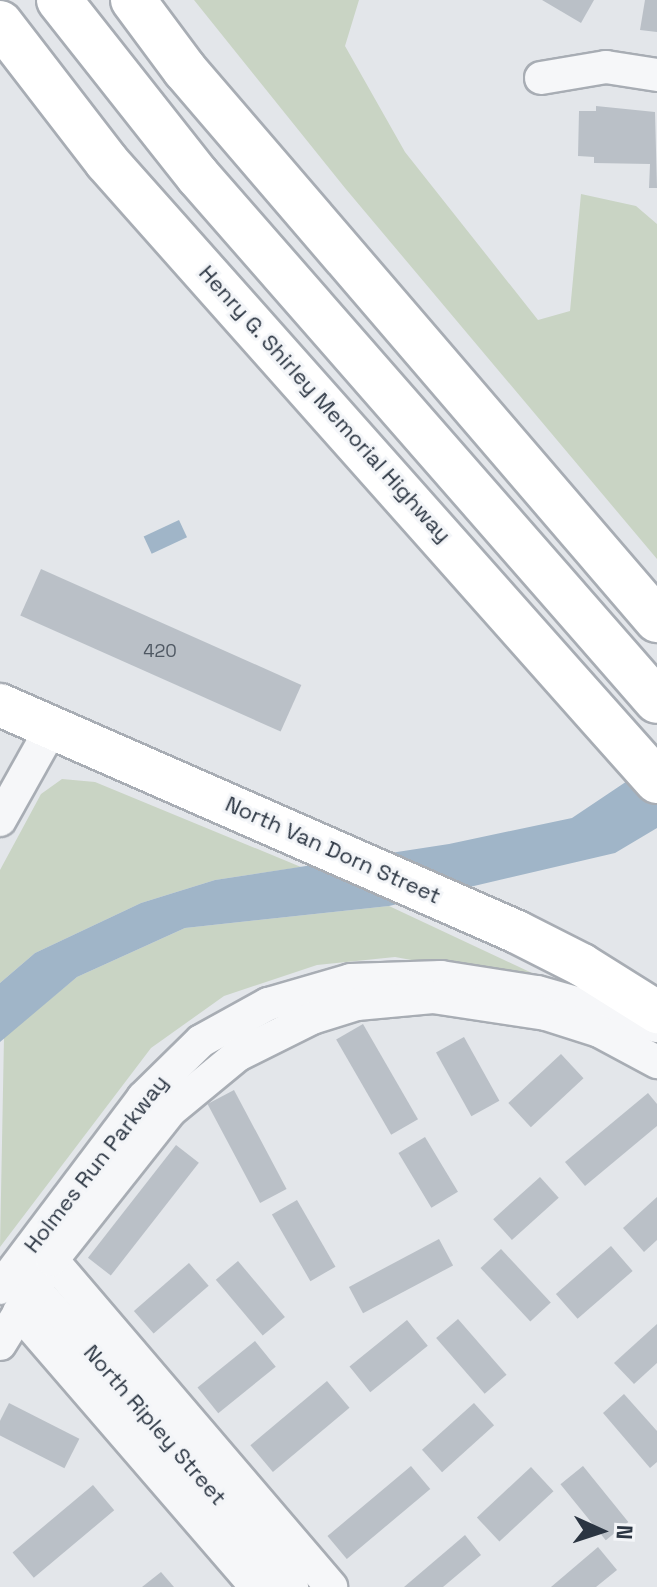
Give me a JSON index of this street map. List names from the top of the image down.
{
  "streets": {
    "highway": ["Henry G. Shirley Memorial Highway"],
    "main road": ["North Van Dorn Street"],
    "street": ["Holmes Run Parkway", "North Ripley Street"]
  },
  "crossings": [
    ["Holmes Run Parkway", "North Ripley Street"]
  ],
  "house_numbers": ["420"],
  "north": "right"
}
